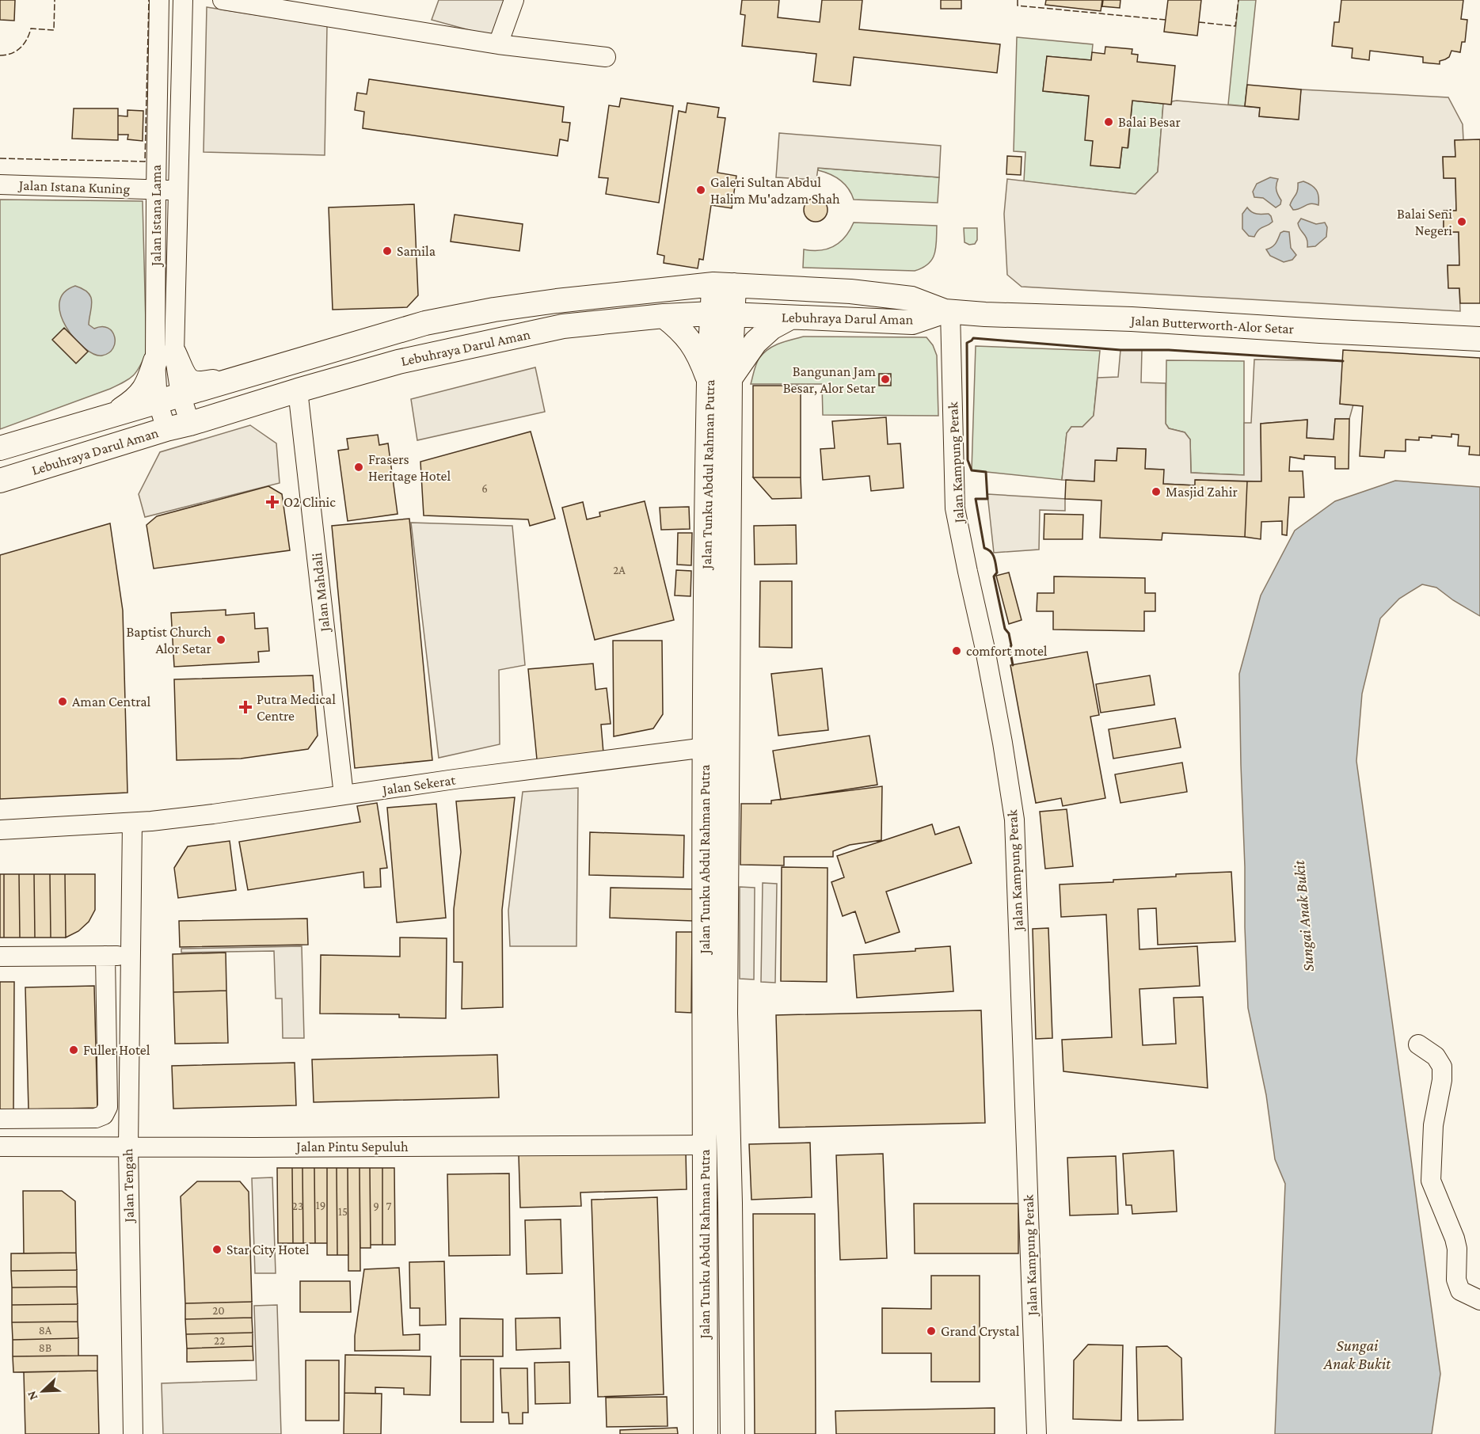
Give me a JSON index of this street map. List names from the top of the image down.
{
  "streets": {
    "main road": ["Lebuhraya Darul Aman", "Jalan Butterworth-Alor Setar", "Jalan Tunku Abdul Rahman Putra"],
    "street": [
      "Jalan Istana Kuning",
      "Jalan Istana Lama",
      "Jalan Kampung Perak",
      "Jalan Mahdali",
      "Jalan Sekerat",
      "Jalan Pintu Sepuluh",
      "Jalan Tengah"
    ]
  },
  "crossings": [
    ["Jalan Istana Kuning", "Jalan Istana Lama"],
    ["Jalan Istana Lama", "Lebuhraya Darul Aman"],
    ["Lebuhraya Darul Aman", "Jalan Butterworth-Alor Setar"],
    ["Lebuhraya Darul Aman", "Jalan Kampung Perak"],
    ["Lebuhraya Darul Aman", "Jalan Tunku Abdul Rahman Putra"],
    ["Lebuhraya Darul Aman", "Jalan Mahdali"],
    ["Jalan Butterworth-Alor Setar", "Jalan Kampung Perak"],
    ["Jalan Tunku Abdul Rahman Putra", "Jalan Sekerat"],
    ["Jalan Tunku Abdul Rahman Putra", "Jalan Pintu Sepuluh"],
    ["Jalan Mahdali", "Jalan Sekerat"],
    ["Jalan Sekerat", "Jalan Tengah"],
    ["Jalan Pintu Sepuluh", "Jalan Tengah"]
  ],
  "water": ["Sungai Anak Bukit"],
  "places": {
    "other": [
      "Balai Besar",
      "Galeri Sultan Abdul Halim Mu'adzam Shah",
      "Balai Seni Negeri",
      "Samila",
      "Bangunan Jam Besar, Alor Setar",
      "Frasers Heritage Hotel",
      "Masjid Zahir",
      "Baptist Church Alor Setar",
      "comfort motel",
      "Aman Central",
      "Fuller Hotel",
      "Star City Hotel",
      "Grand Crystal"
    ],
    "health": ["O2 Clinic", "Putra Medical Centre"]
  },
  "house_numbers": [
    "6",
    "2A",
    "19",
    "23",
    "9",
    "7",
    "15",
    "20",
    "8A",
    "22",
    "8B"
  ],
  "north": "bottom left"
}
